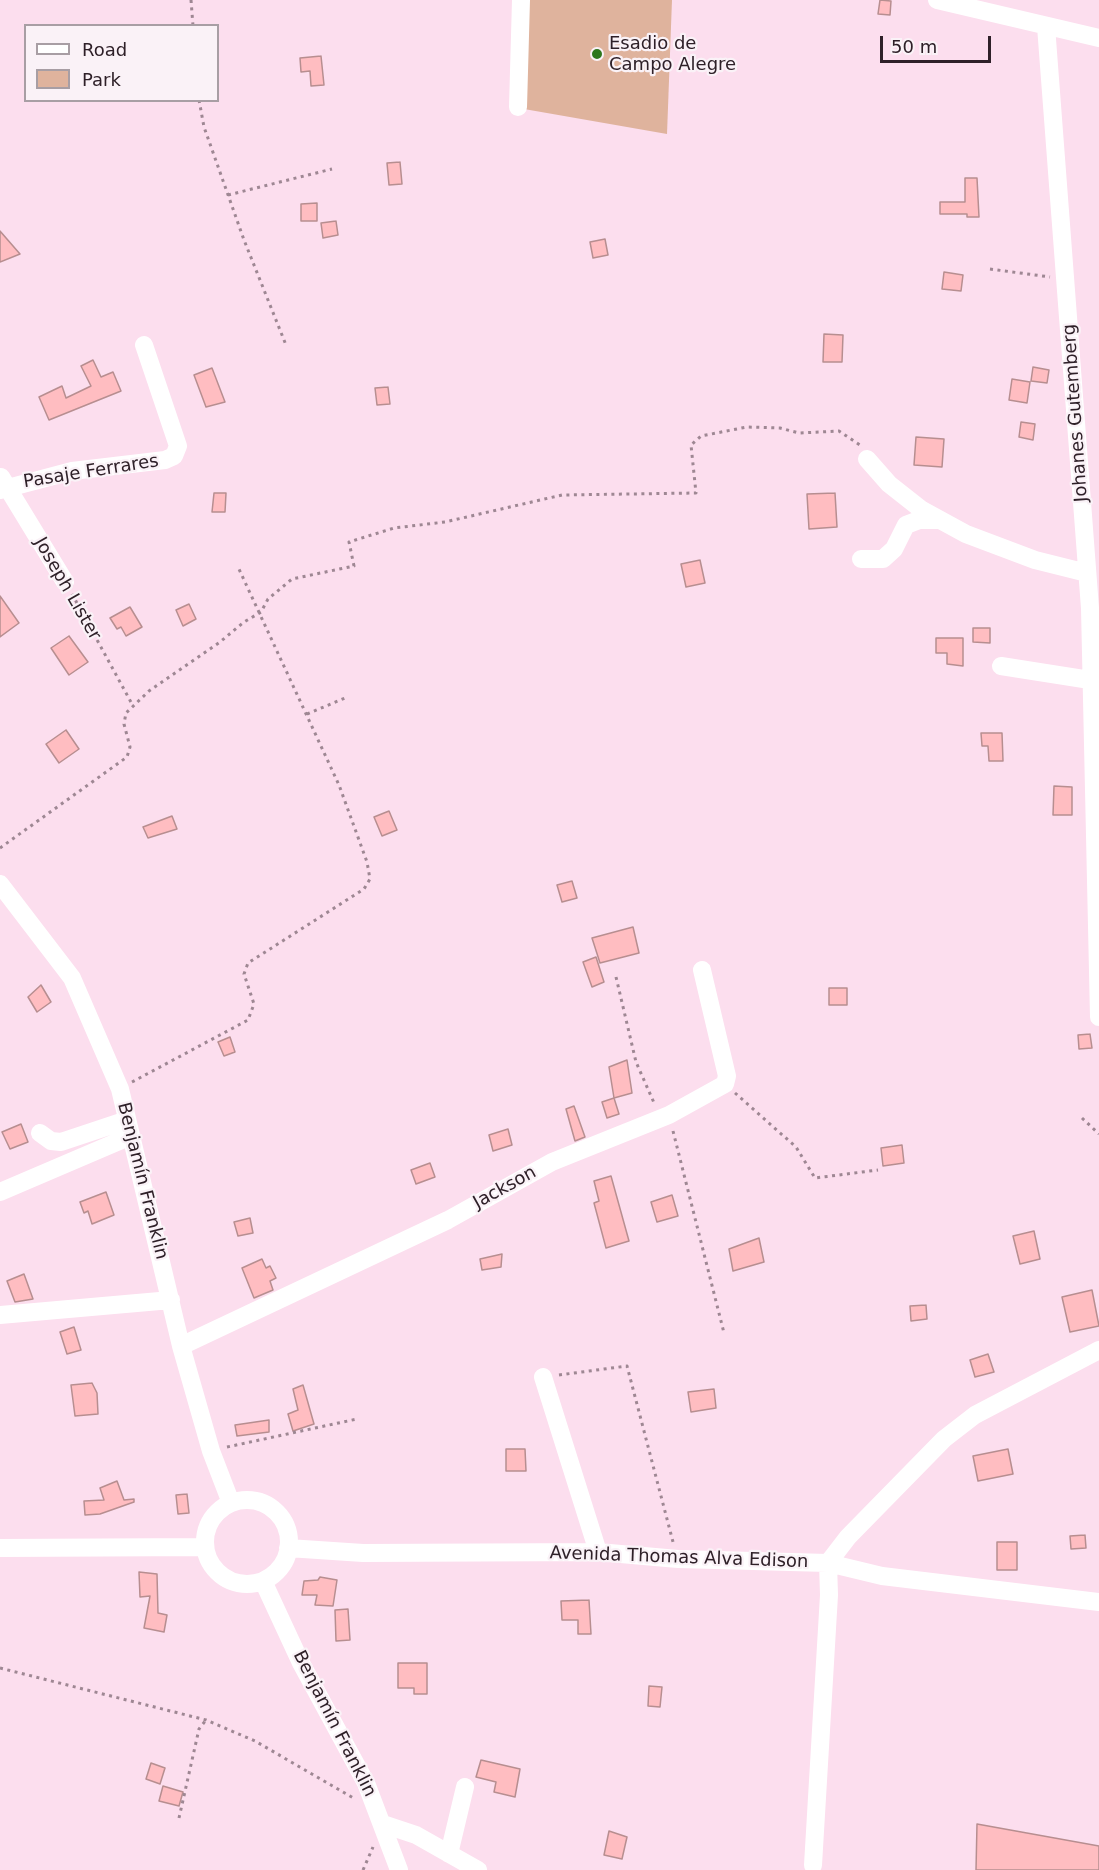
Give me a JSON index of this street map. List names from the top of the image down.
{
  "streets": {
    "street": [
      "Johanes Gutemberg",
      "Pasaje Ferrares",
      "Joseph Lister",
      "Benjamín Franklin",
      "Jackson",
      "Avenida Thomas Alva Edison"
    ]
  },
  "crossings": [
    ["Pasaje Ferrares", "Joseph Lister"],
    ["Benjamín Franklin", "Jackson"],
    ["Benjamín Franklin", "Avenida Thomas Alva Edison"]
  ],
  "places": ["Esadio de Campo Alegre"],
  "legend": ["Road", "Park"],
  "scale_bar": "50 m"
}
